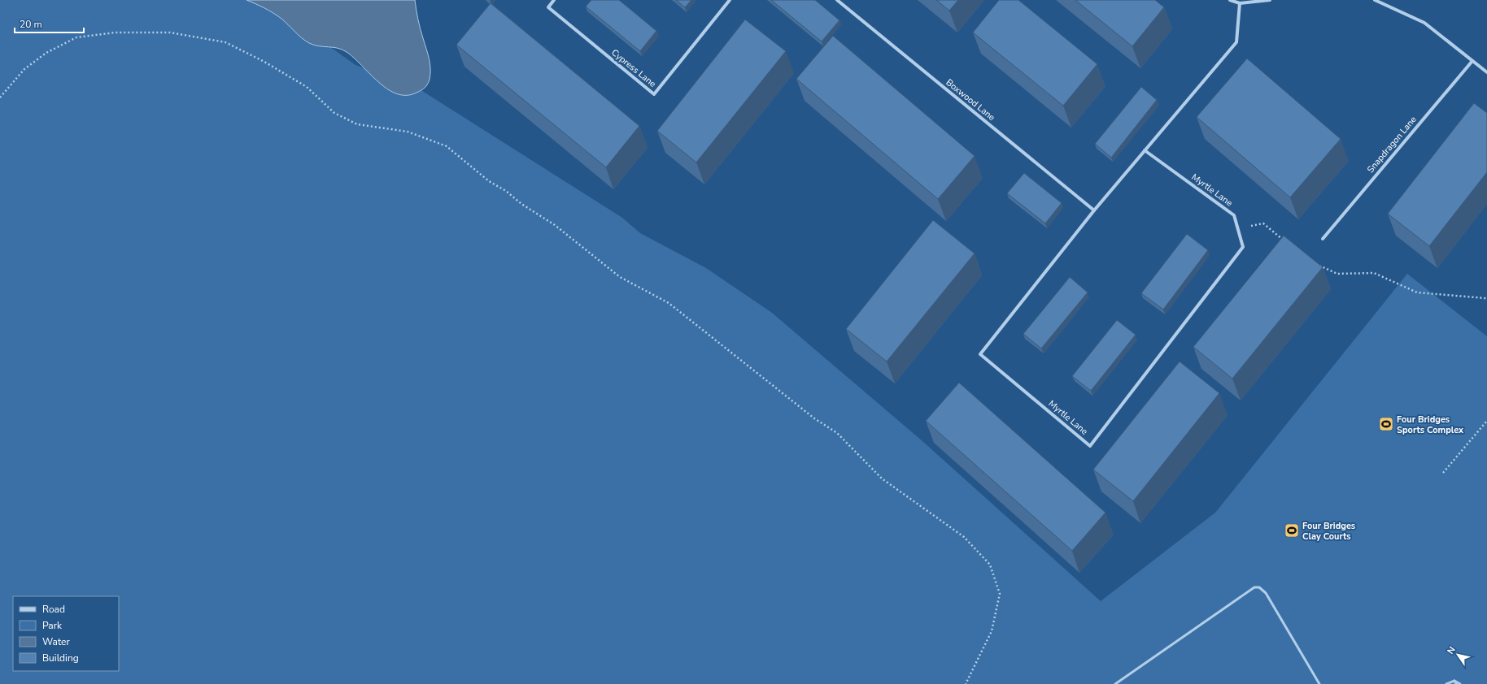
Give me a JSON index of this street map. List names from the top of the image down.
{
  "streets": {
    "street": [
      "Cypress Lane",
      "Boxwood Lane",
      "Snapdragon Lane",
      "Myrtle Lane"
    ]
  },
  "crossings": [
    ["Boxwood Lane", "Myrtle Lane"]
  ],
  "places": {
    "sports": ["Four Bridges Sports Complex", "Four Bridges Clay Courts"]
  },
  "legend": [
    "Road",
    "Park",
    "Water",
    "Building"
  ],
  "scale_bar": "20 m",
  "north": "top left"
}
